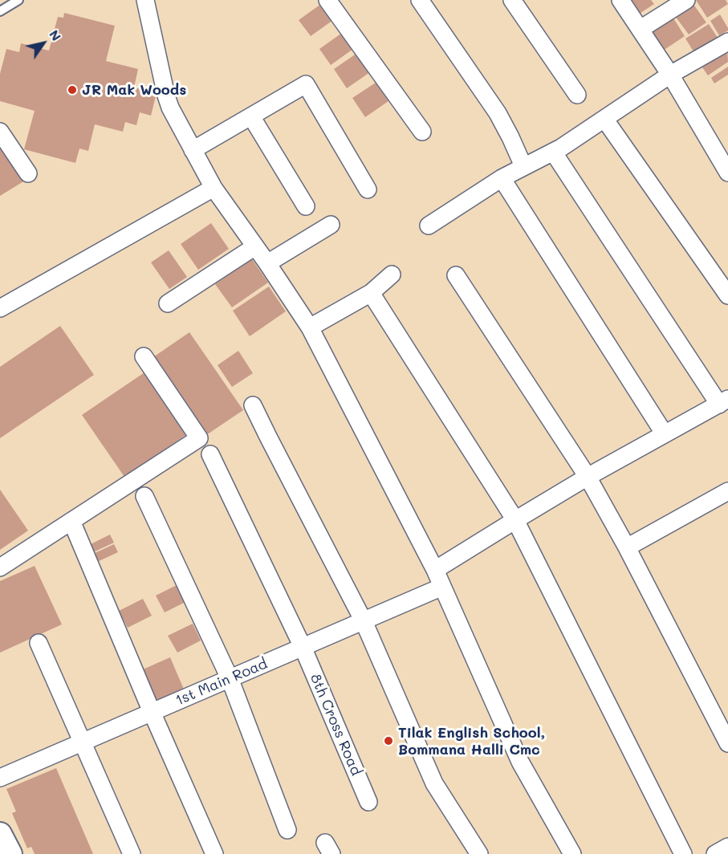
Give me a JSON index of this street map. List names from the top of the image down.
{
  "streets": {
    "street": ["1st Main Road", "8th Cross Road"]
  },
  "crossings": [
    ["1st Main Road", "8th Cross Road"]
  ],
  "places": ["JR Mak Woods", "Tilak English School, Bommana Halli Cmc"],
  "north": "top right"
}
